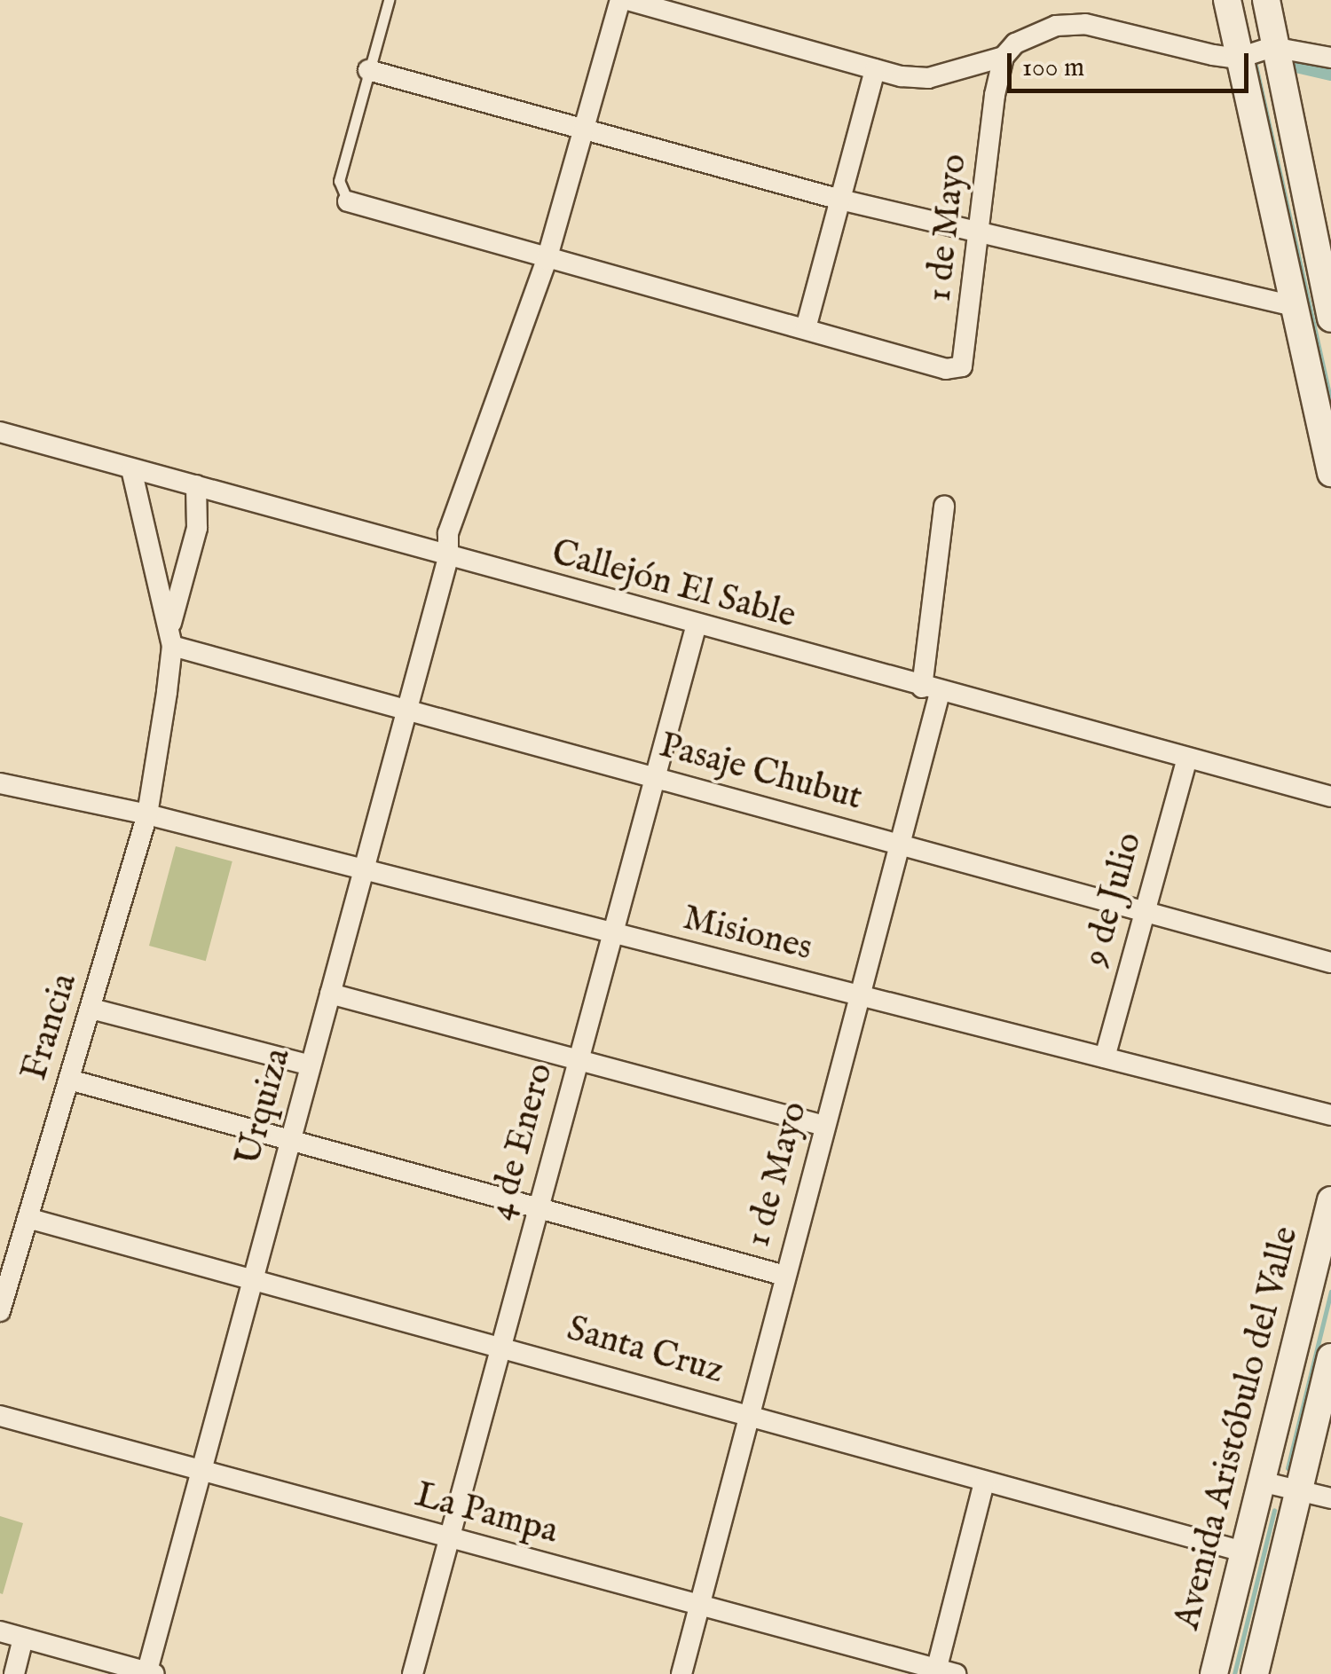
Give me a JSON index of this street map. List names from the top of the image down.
{
  "streets": {
    "main road": ["Avenida Aristóbulo del Valle"],
    "street": [
      "1 de Mayo",
      "Callejón El Sable",
      "Pasaje Chubut",
      "9 de Julio",
      "Misiones",
      "Francia",
      "Urquiza",
      "4 de Enero",
      "Santa Cruz",
      "La Pampa"
    ]
  },
  "crossings": [
    ["1 de Mayo", "Callejón El Sable"],
    ["1 de Mayo", "Pasaje Chubut"],
    ["1 de Mayo", "Misiones"],
    ["1 de Mayo", "Santa Cruz"],
    ["1 de Mayo", "La Pampa"],
    ["Callejón El Sable", "9 de Julio"],
    ["Callejón El Sable", "Urquiza"],
    ["Callejón El Sable", "4 de Enero"],
    ["Pasaje Chubut", "9 de Julio"],
    ["Pasaje Chubut", "Francia"],
    ["Pasaje Chubut", "Urquiza"],
    ["Pasaje Chubut", "4 de Enero"],
    ["9 de Julio", "Misiones"],
    ["Misiones", "Francia"],
    ["Misiones", "Urquiza"],
    ["Misiones", "4 de Enero"],
    ["Francia", "Santa Cruz"],
    ["Urquiza", "Santa Cruz"],
    ["Urquiza", "La Pampa"],
    ["4 de Enero", "Santa Cruz"],
    ["4 de Enero", "La Pampa"],
    ["Santa Cruz", "Avenida Aristóbulo del Valle"]
  ],
  "scale_bar": "100 m"
}
